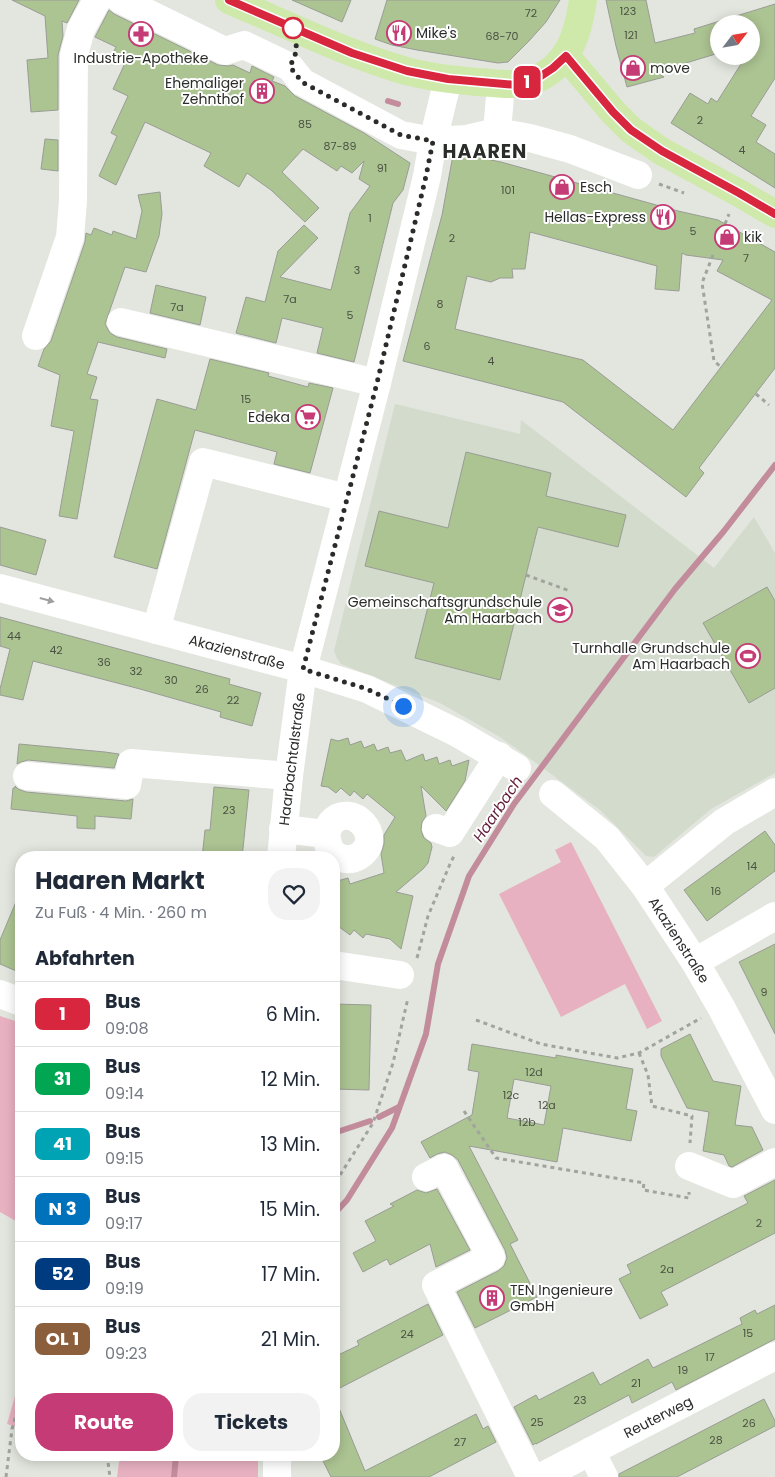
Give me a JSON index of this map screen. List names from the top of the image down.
{
  "streets": {
    "street": ["Akazienstraße", "Haarbachtalstraße", "Reuterweg"]
  },
  "crossings": [
    ["Akazienstraße", "Haarbachtalstraße"]
  ],
  "districts": ["HAAREN"],
  "water": ["Haarbach"],
  "places": {
    "restaurant": ["Mike's", "Hellas-Express"],
    "pharmacy": ["Industrie-Apotheke"],
    "shop": ["move", "Esch", "kik"],
    "building": ["Ehemaliger Zehnthof", "TEN Ingenieure GmbH"],
    "supermarket": ["Edeka"],
    "school or university": ["Gemeinschaftsgrundschule Am Haarbach"],
    "sports": ["Turnhalle Grundschule Am Haarbach"]
  },
  "lines": ["bus line 1"],
  "house_numbers": [
    "123",
    "72",
    "121",
    "68-70",
    "2",
    "85",
    "87-89",
    "4",
    "91",
    "101",
    "1",
    "5",
    "2",
    "7",
    "3",
    "7a",
    "8",
    "7a",
    "5",
    "6",
    "4",
    "15",
    "44",
    "42",
    "36",
    "32",
    "30",
    "26",
    "22",
    "23",
    "14",
    "16",
    "9",
    "12d",
    "12c",
    "12a",
    "12b",
    "2",
    "2a",
    "15",
    "24",
    "17",
    "19",
    "21",
    "23",
    "25",
    "26",
    "28",
    "27"
  ],
  "north": "top right",
  "page": {
    "on_map": "1",
    "heading": [
      ["Haaren Markt", "Zu Fuß · 4 Min. · 260 m"],
      "Abfahrten"
    ],
    "list": [
      {
        "mark": "1",
        "name": "Bus",
        "note": "09:08",
        "value": "6 Min."
      },
      {
        "mark": "31",
        "name": "Bus",
        "note": "09:14",
        "value": "12 Min."
      },
      {
        "mark": "41",
        "name": "Bus",
        "note": "09:15",
        "value": "13 Min."
      },
      {
        "mark": "N 3",
        "name": "Bus",
        "note": "09:17",
        "value": "15 Min."
      },
      {
        "mark": "52",
        "name": "Bus",
        "note": "09:19",
        "value": "17 Min."
      },
      {
        "mark": "OL 1",
        "name": "Bus",
        "note": "09:23",
        "value": "21 Min."
      }
    ],
    "buttons": ["Route", "Tickets"]
  }
}
